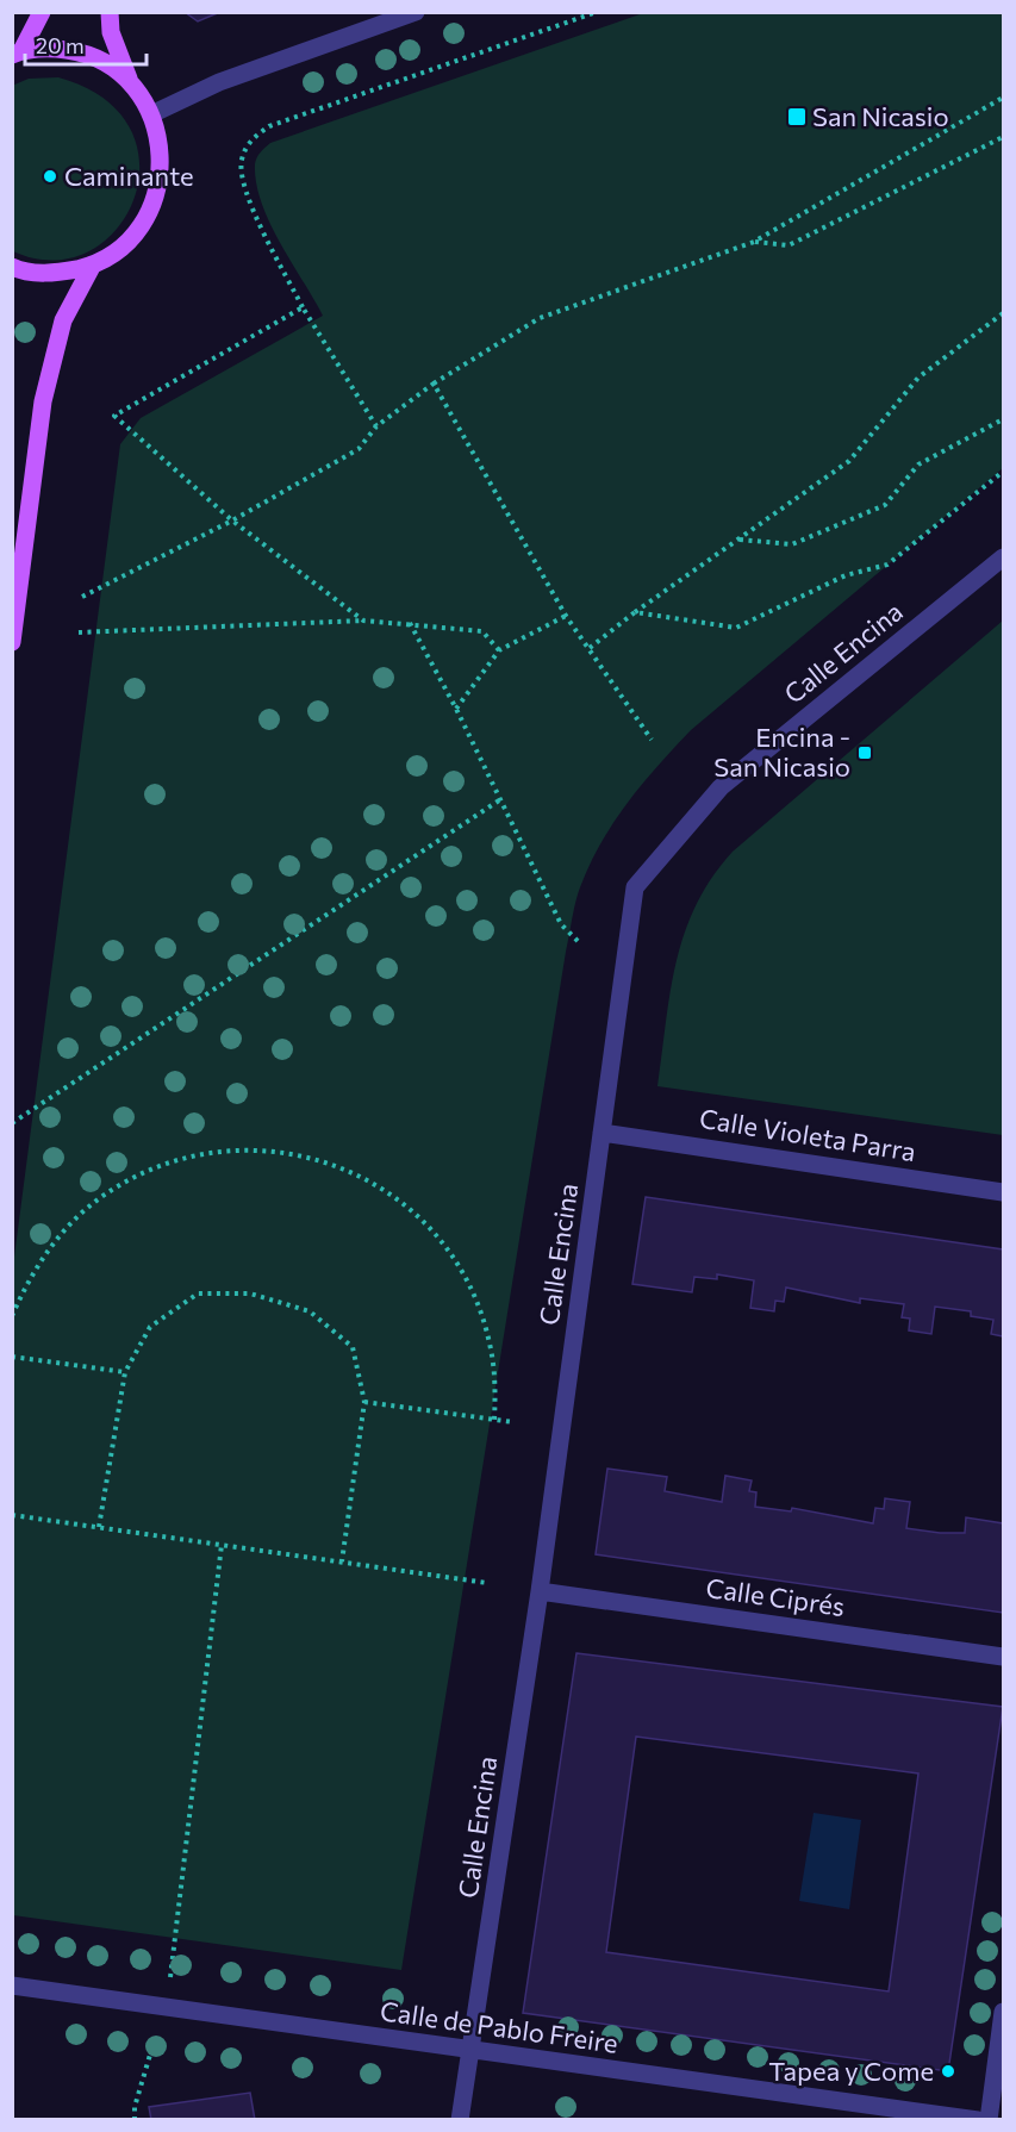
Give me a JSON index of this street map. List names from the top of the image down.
{
  "streets": {
    "street": [
      "Calle Encina",
      "Calle Violeta Parra",
      "Calle Ciprés",
      "Calle de Pablo Freire"
    ]
  },
  "crossings": [
    ["Calle Encina", "Calle Violeta Parra"],
    ["Calle Encina", "Calle Ciprés"],
    ["Calle Encina", "Calle de Pablo Freire"]
  ],
  "places": {
    "transit": ["San Nicasio", "Encina - San Nicasio"],
    "other": ["Caminante", "Tapea y Come"]
  },
  "scale_bar": "20 m"
}
